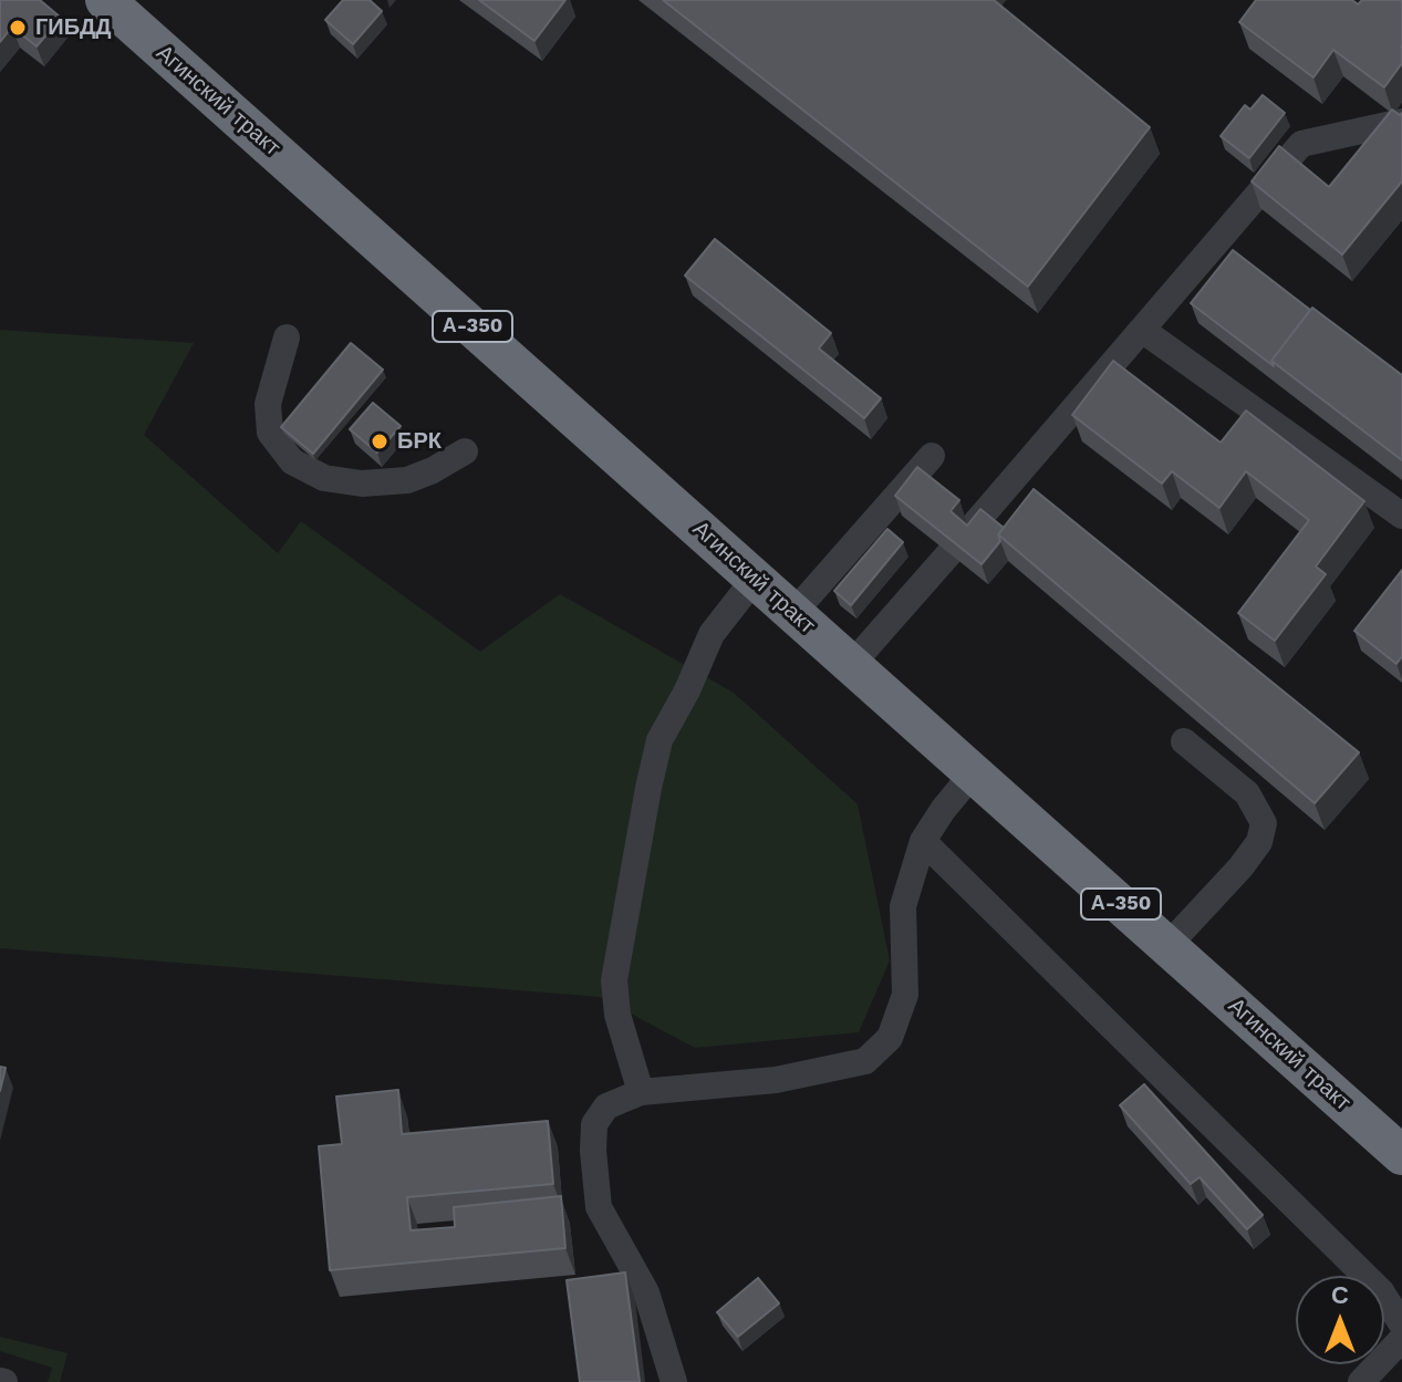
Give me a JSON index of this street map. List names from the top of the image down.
{
  "streets": {
    "highway": ["Агинский тракт", "А-350"]
  },
  "places": ["ГИБДД", "БРК"],
  "north": "top"
}
